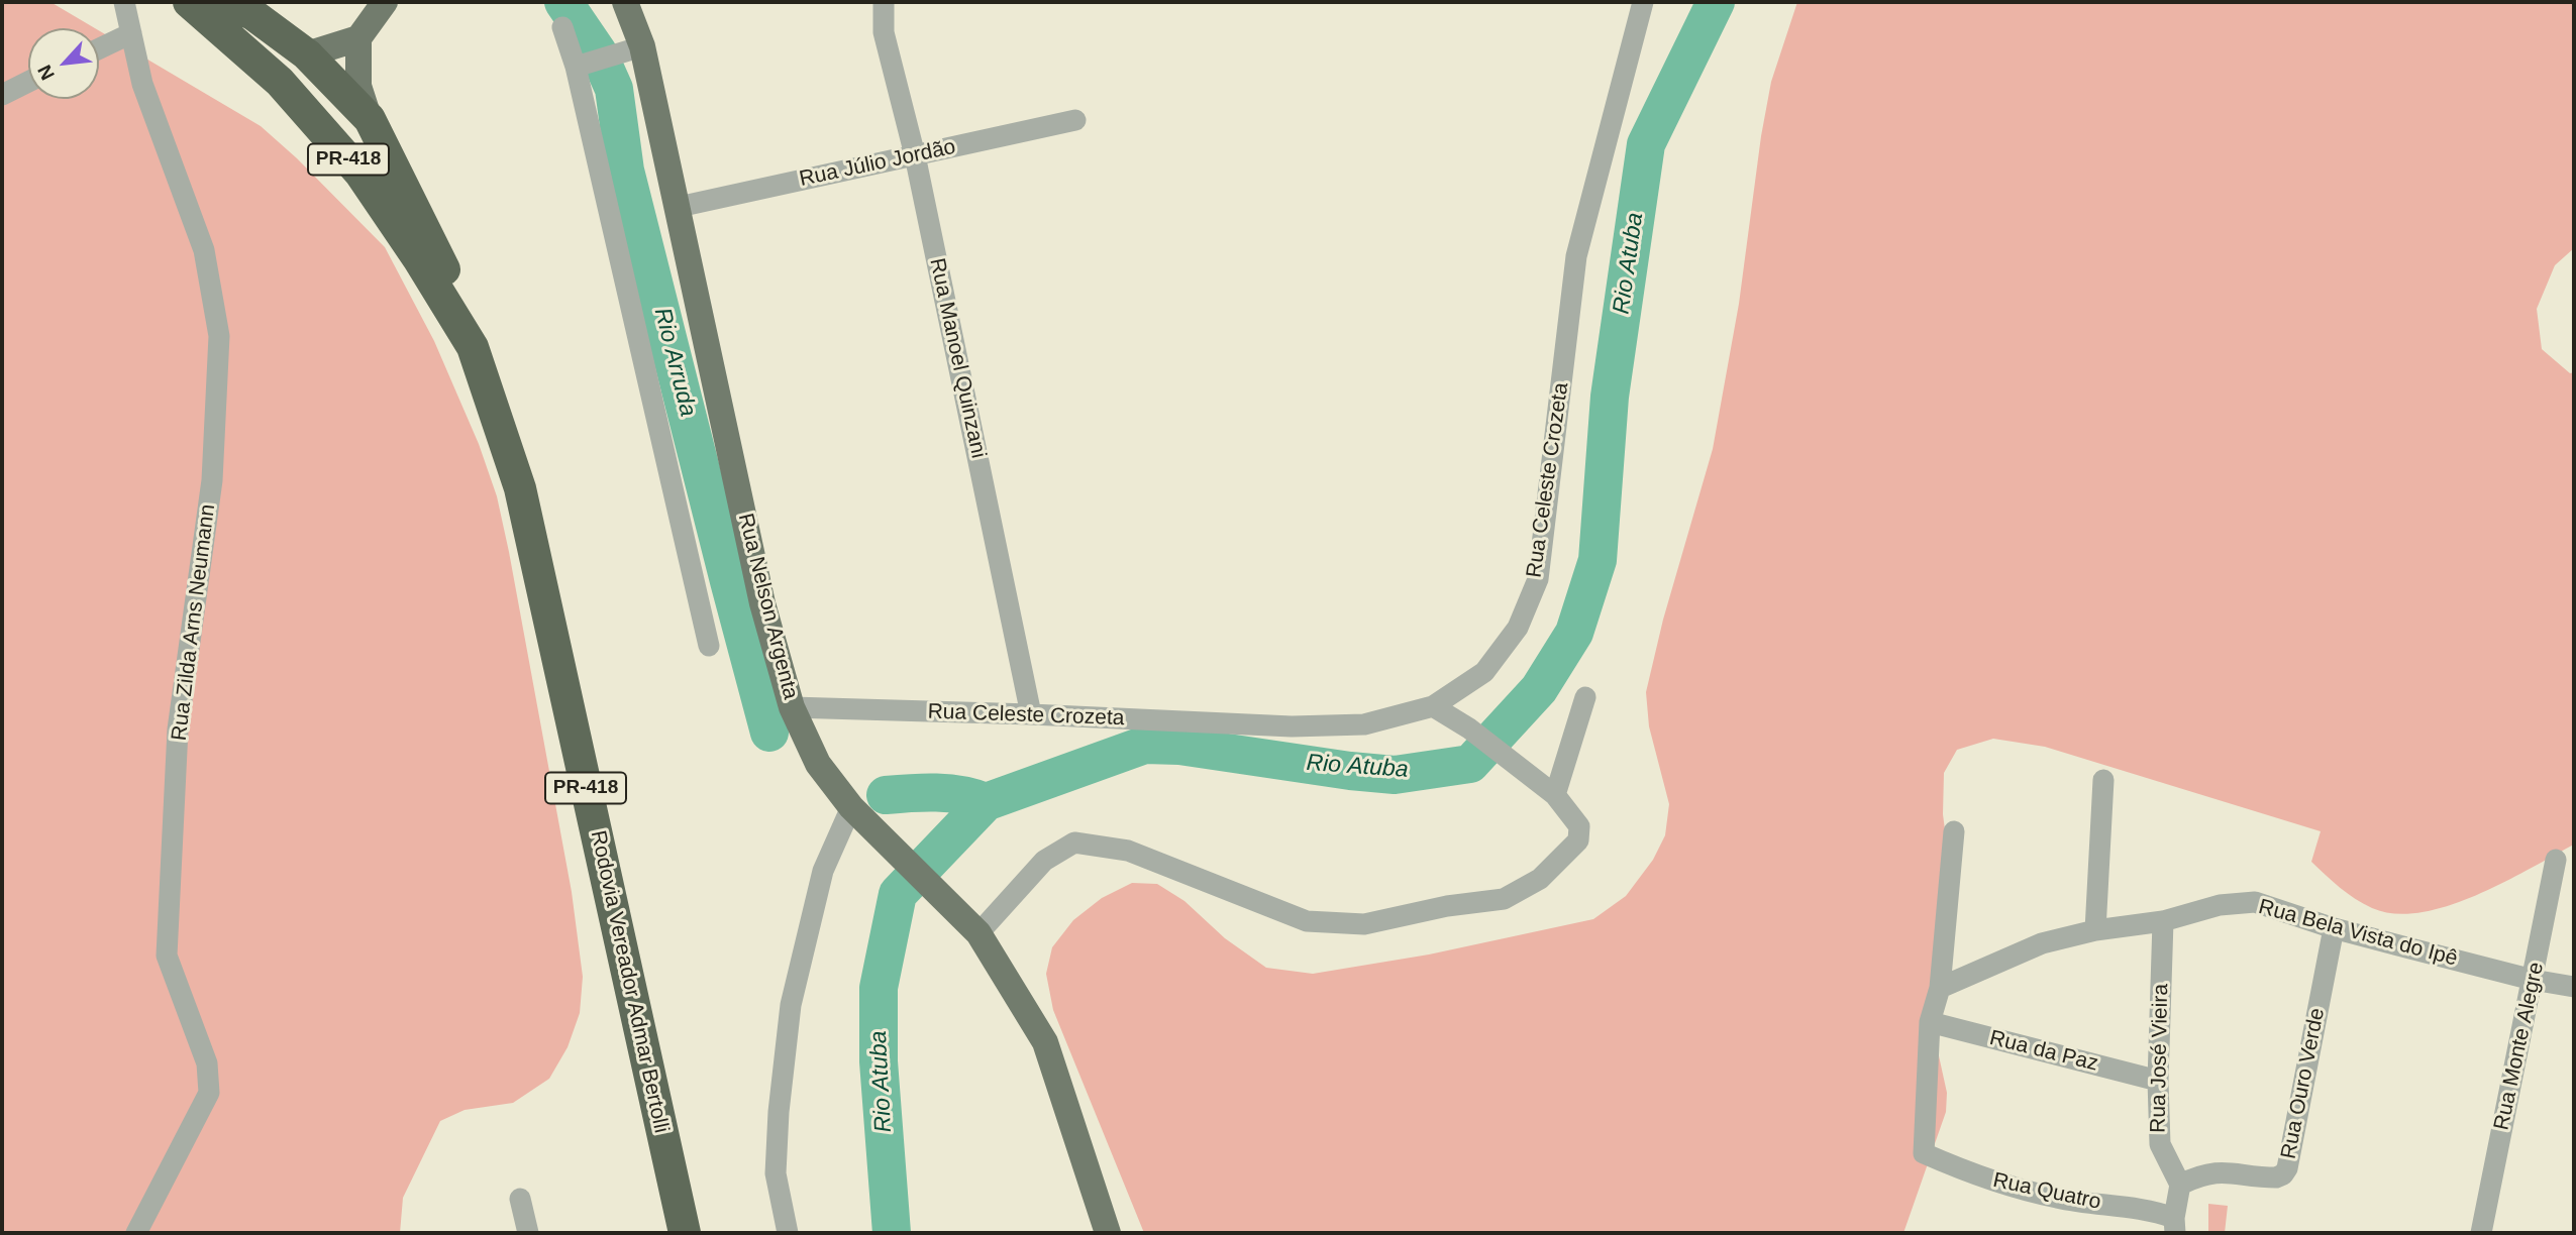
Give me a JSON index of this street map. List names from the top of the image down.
{
  "streets": {
    "highway": ["PR-418", "Rodovia Vereador Admar Bertolli"],
    "main road": ["Rua Nelson Argenta"],
    "street": [
      "Rua Júlio Jordão",
      "Rua Manoel Quinzani",
      "Rua Celeste Crozeta",
      "Rua Zilda Arns Neumann",
      "Rua Bela Vista do Ipê",
      "Rua Monte Alegre",
      "Rua da Paz",
      "Rua José Vieira",
      "Rua Ouro Verde",
      "Rua Quatro"
    ]
  },
  "crossings": [
    ["Rua Júlio Jordão", "Rua Manoel Quinzani"],
    ["Rua Júlio Jordão", "Rua Nelson Argenta"],
    ["Rua Manoel Quinzani", "Rua Celeste Crozeta"],
    ["Rua Celeste Crozeta", "Rua Nelson Argenta"],
    ["Rua Bela Vista do Ipê", "Rua Monte Alegre"],
    ["Rua Bela Vista do Ipê", "Rua José Vieira"],
    ["Rua Bela Vista do Ipê", "Rua Ouro Verde"],
    ["Rua da Paz", "Rua José Vieira"],
    ["Rua da Paz", "Rua Quatro"],
    ["Rua José Vieira", "Rua Ouro Verde"]
  ],
  "water": ["Rio Atuba", "Rio Arruda"],
  "north": "bottom left"
}
